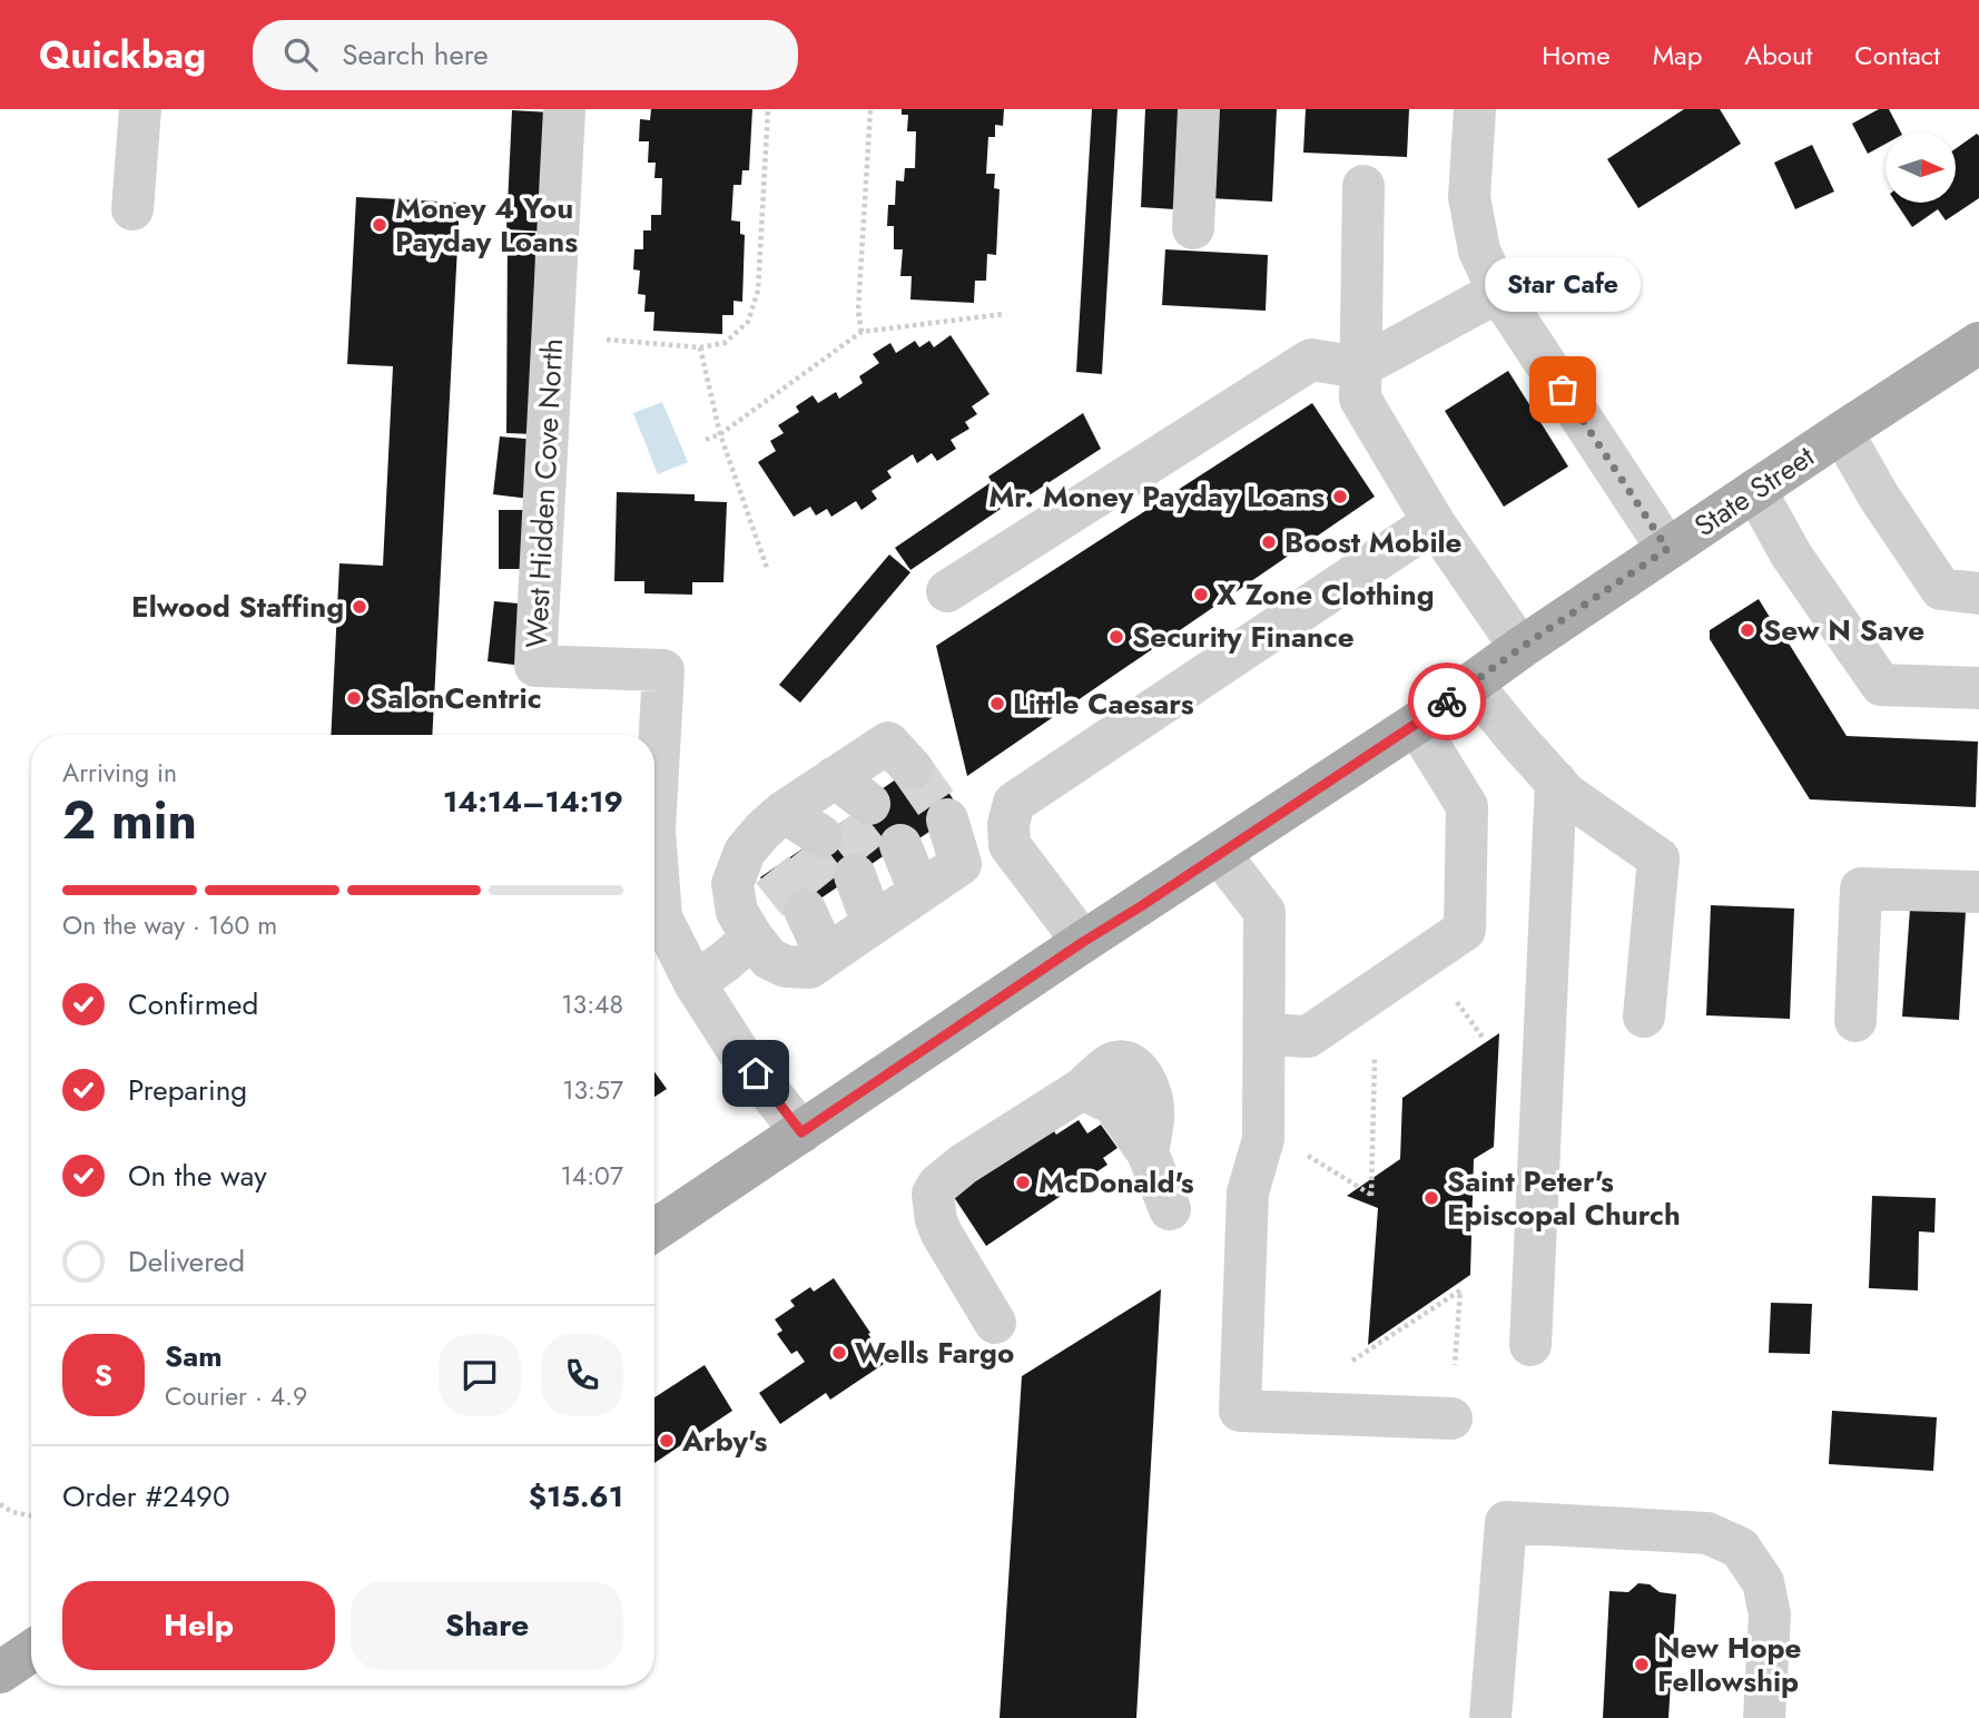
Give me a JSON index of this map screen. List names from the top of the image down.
{
  "streets": {
    "main road": ["State Street"],
    "street": ["West Hidden Cove North"]
  },
  "crossings": [
    ["State Street", "West Hidden Cove North"]
  ],
  "places": [
    "Money 4 You Payday Loans",
    "Star Cafe",
    "Mr. Money Payday Loans",
    "Boost Mobile",
    "X Zone Clothing",
    "Elwood Staffing",
    "Sew N Save",
    "Security Finance",
    "SalonCentric",
    "Little Caesars",
    "McDonald's",
    "Saint Peter's Episcopal Church",
    "Wells Fargo",
    "Arby's",
    "New Hope Fellowship"
  ],
  "north": "right",
  "page": {
    "header": "Quickbag",
    "search": "Search here",
    "nav": [
      "Home",
      "Map",
      "About",
      "Contact"
    ],
    "bubble": "Star Cafe",
    "heading": ["2 min", "Arriving in", "14:14–14:19"],
    "panel": [
      "Sam",
      "Courier · 4.9",
      "Order #2490",
      "$15.61"
    ],
    "bar": "On the way · 160 m",
    "list": [
      ["Confirmed", "13:48"],
      ["Preparing", "13:57"],
      ["On the way", "14:07"],
      "Delivered"
    ],
    "round": "S",
    "buttons": ["Help", "Share"]
  }
}
